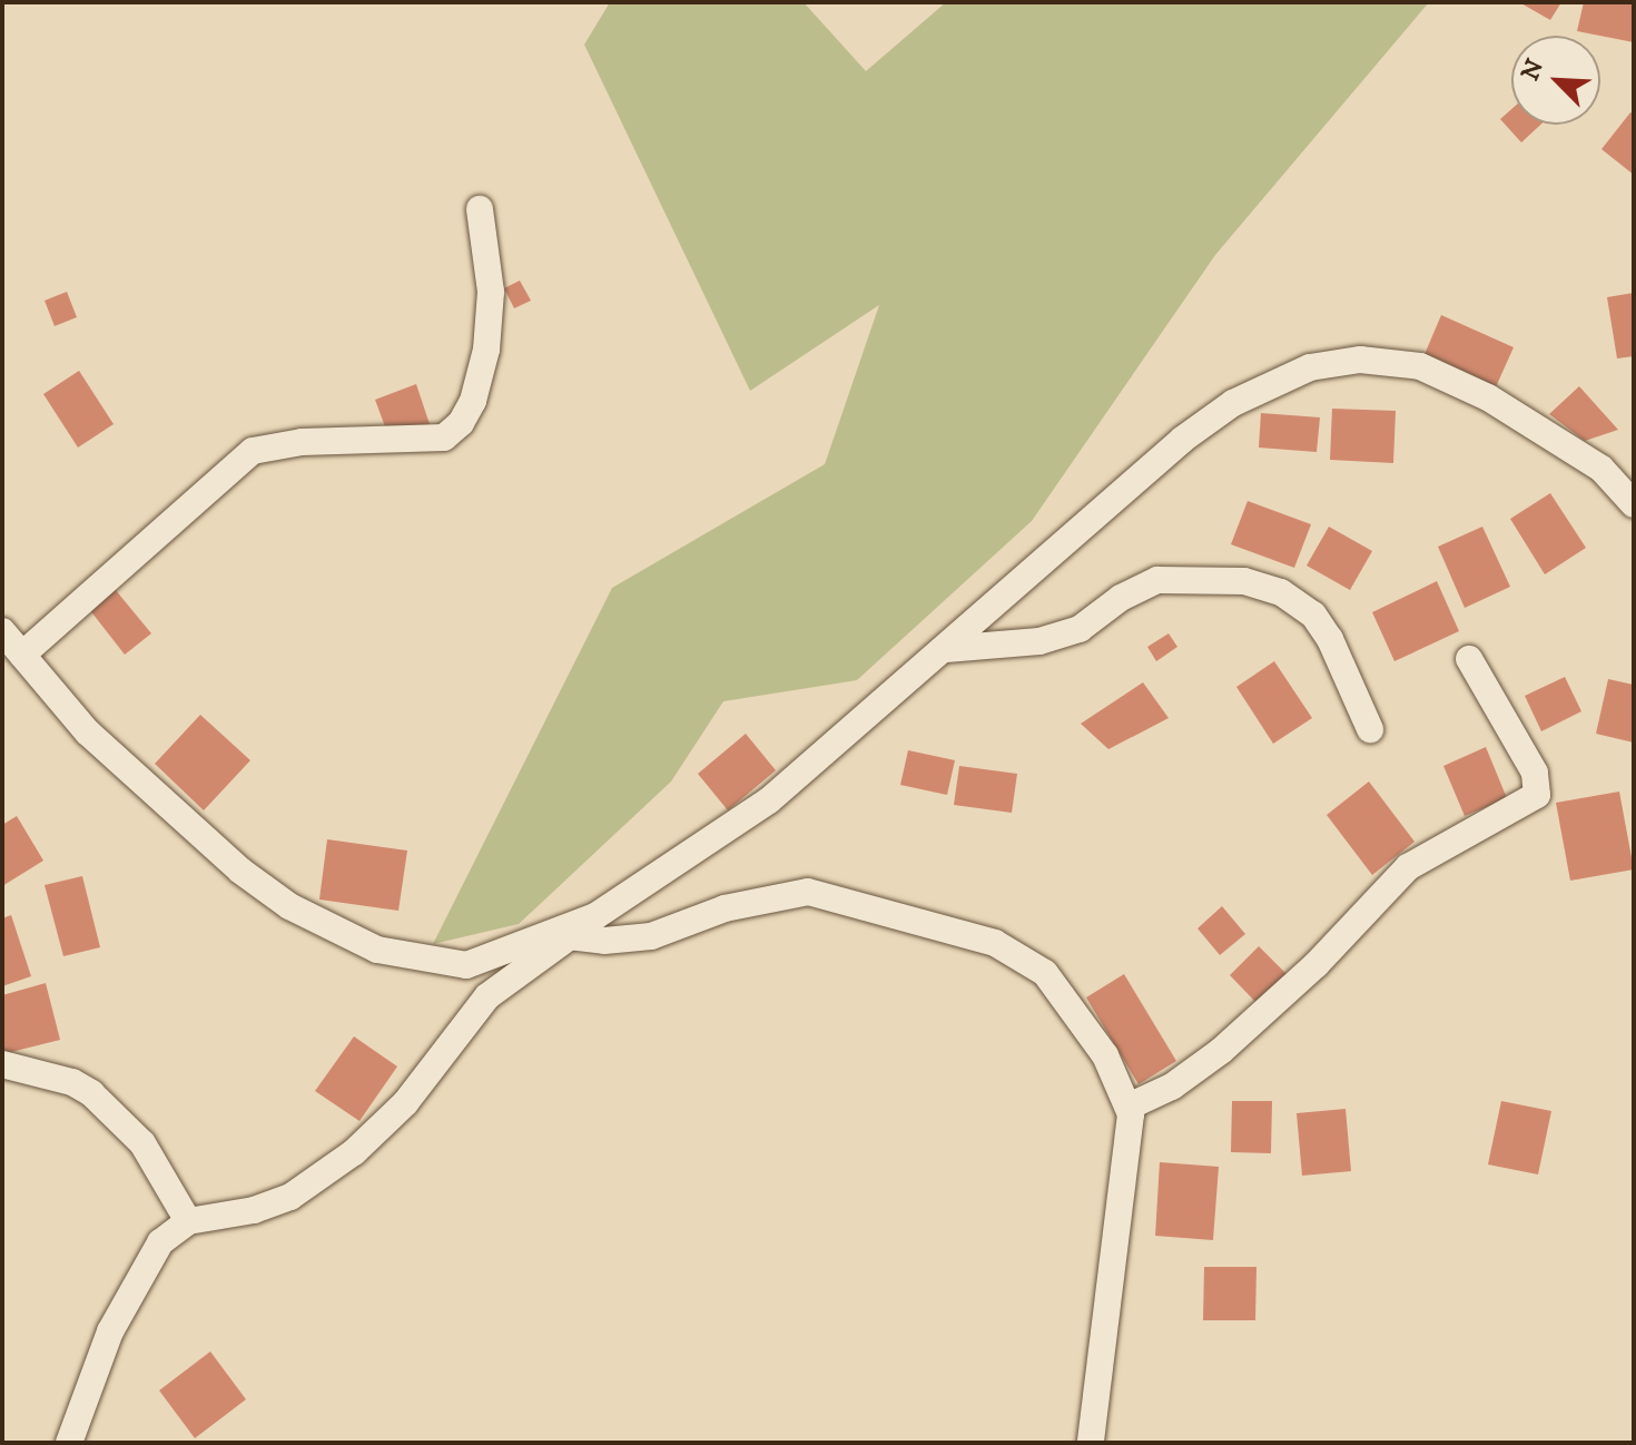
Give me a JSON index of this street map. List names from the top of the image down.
{
  "north": "top left"
}
